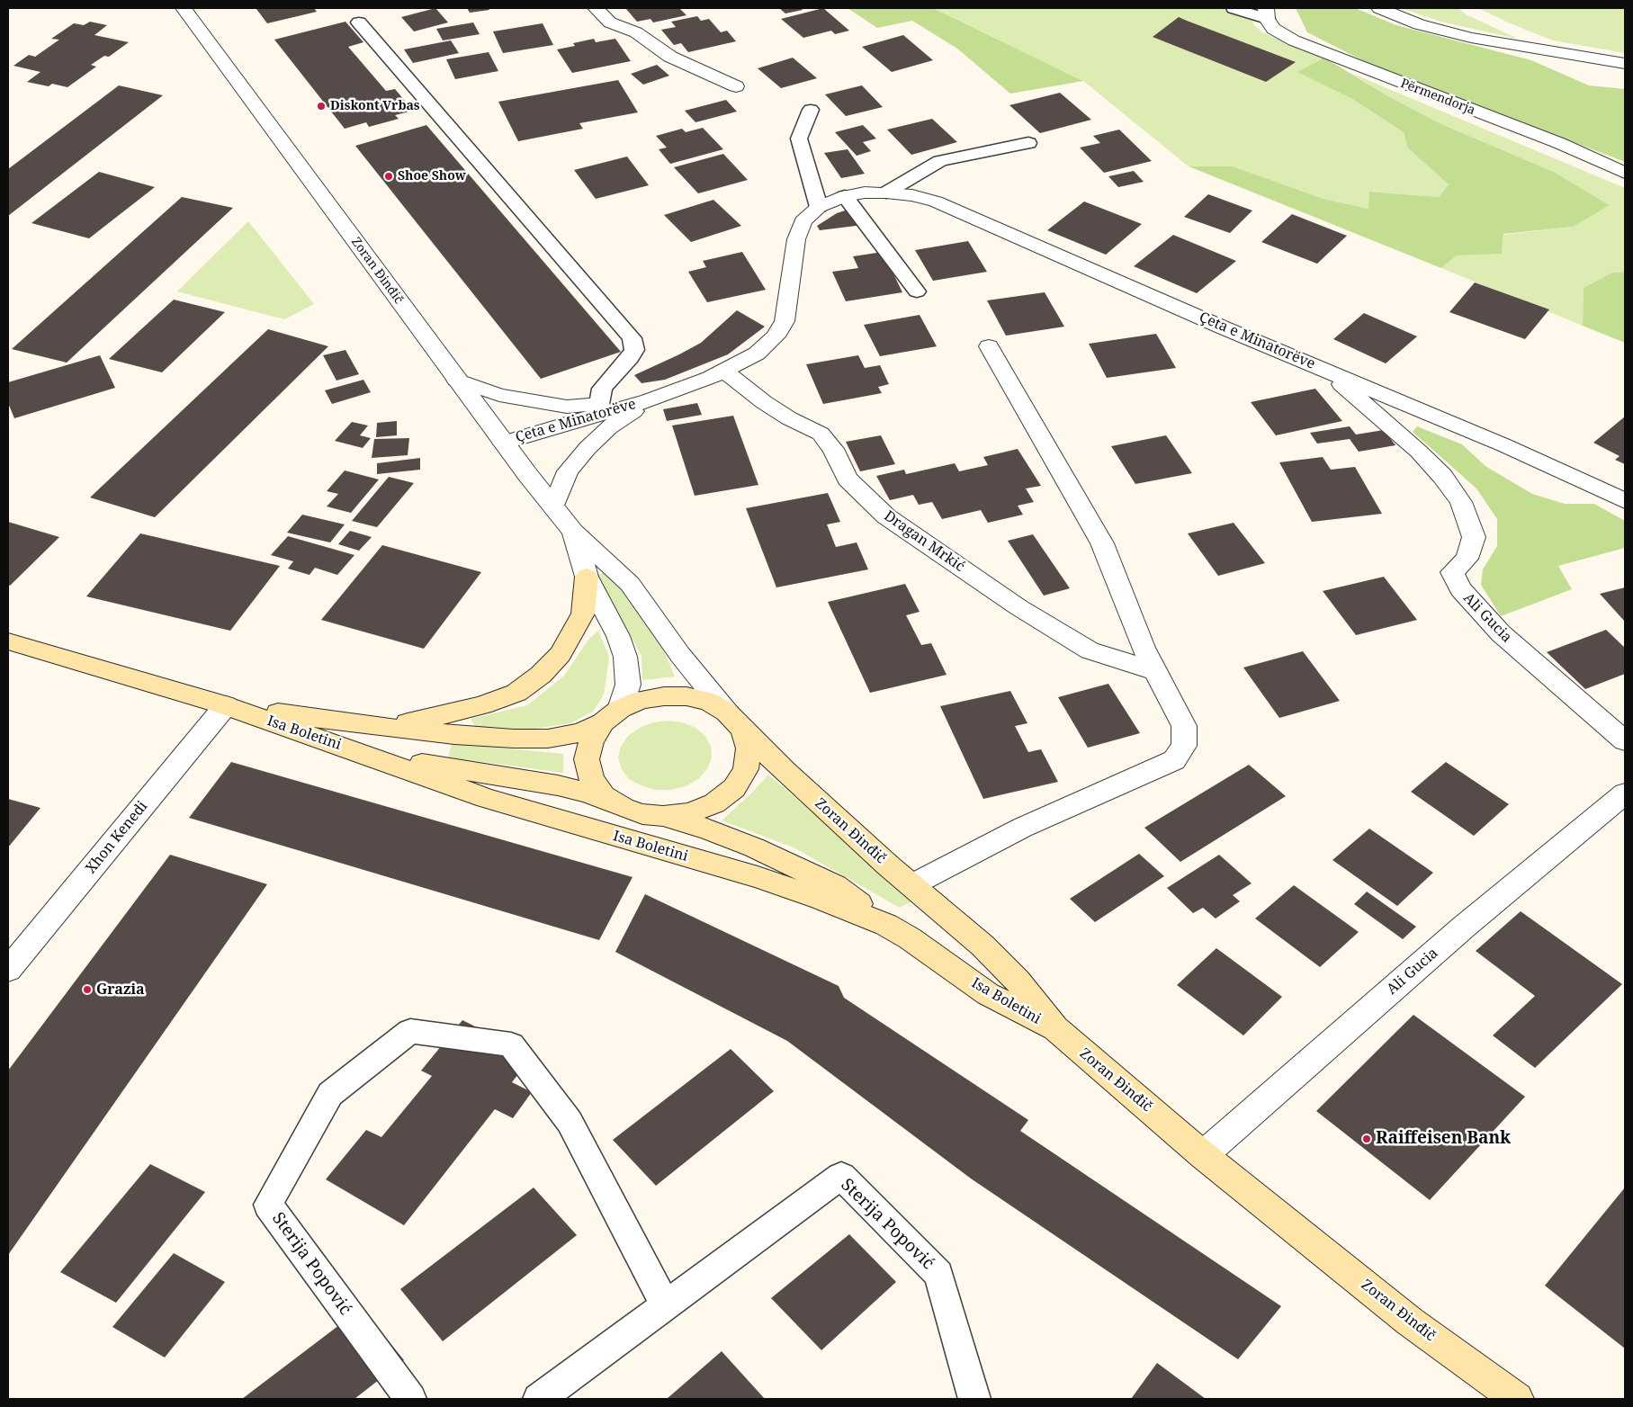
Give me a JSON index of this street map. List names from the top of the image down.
{
  "streets": {
    "main road": ["Zoran Đinđič", "Isa Boletini"],
    "street": [
      "Përmendorja",
      "Çeta e Minatorëve",
      "Dragan Mrkić",
      "Ali Gucia",
      "Xhon Kenedi"
    ],
    "lane": ["Sterija Popović"]
  },
  "crossings": [
    ["Zoran Đinđič", "Çeta e Minatorëve"],
    ["Zoran Đinđič", "Ali Gucia"],
    ["Zoran Đinđič", "Isa Boletini"],
    ["Çeta e Minatorëve", "Dragan Mrkić"],
    ["Çeta e Minatorëve", "Ali Gucia"],
    ["Isa Boletini", "Xhon Kenedi"]
  ],
  "places": [
    "Diskont Vrbas",
    "Shoe Show",
    "Grazia",
    "Raiffeisen Bank"
  ]
}
